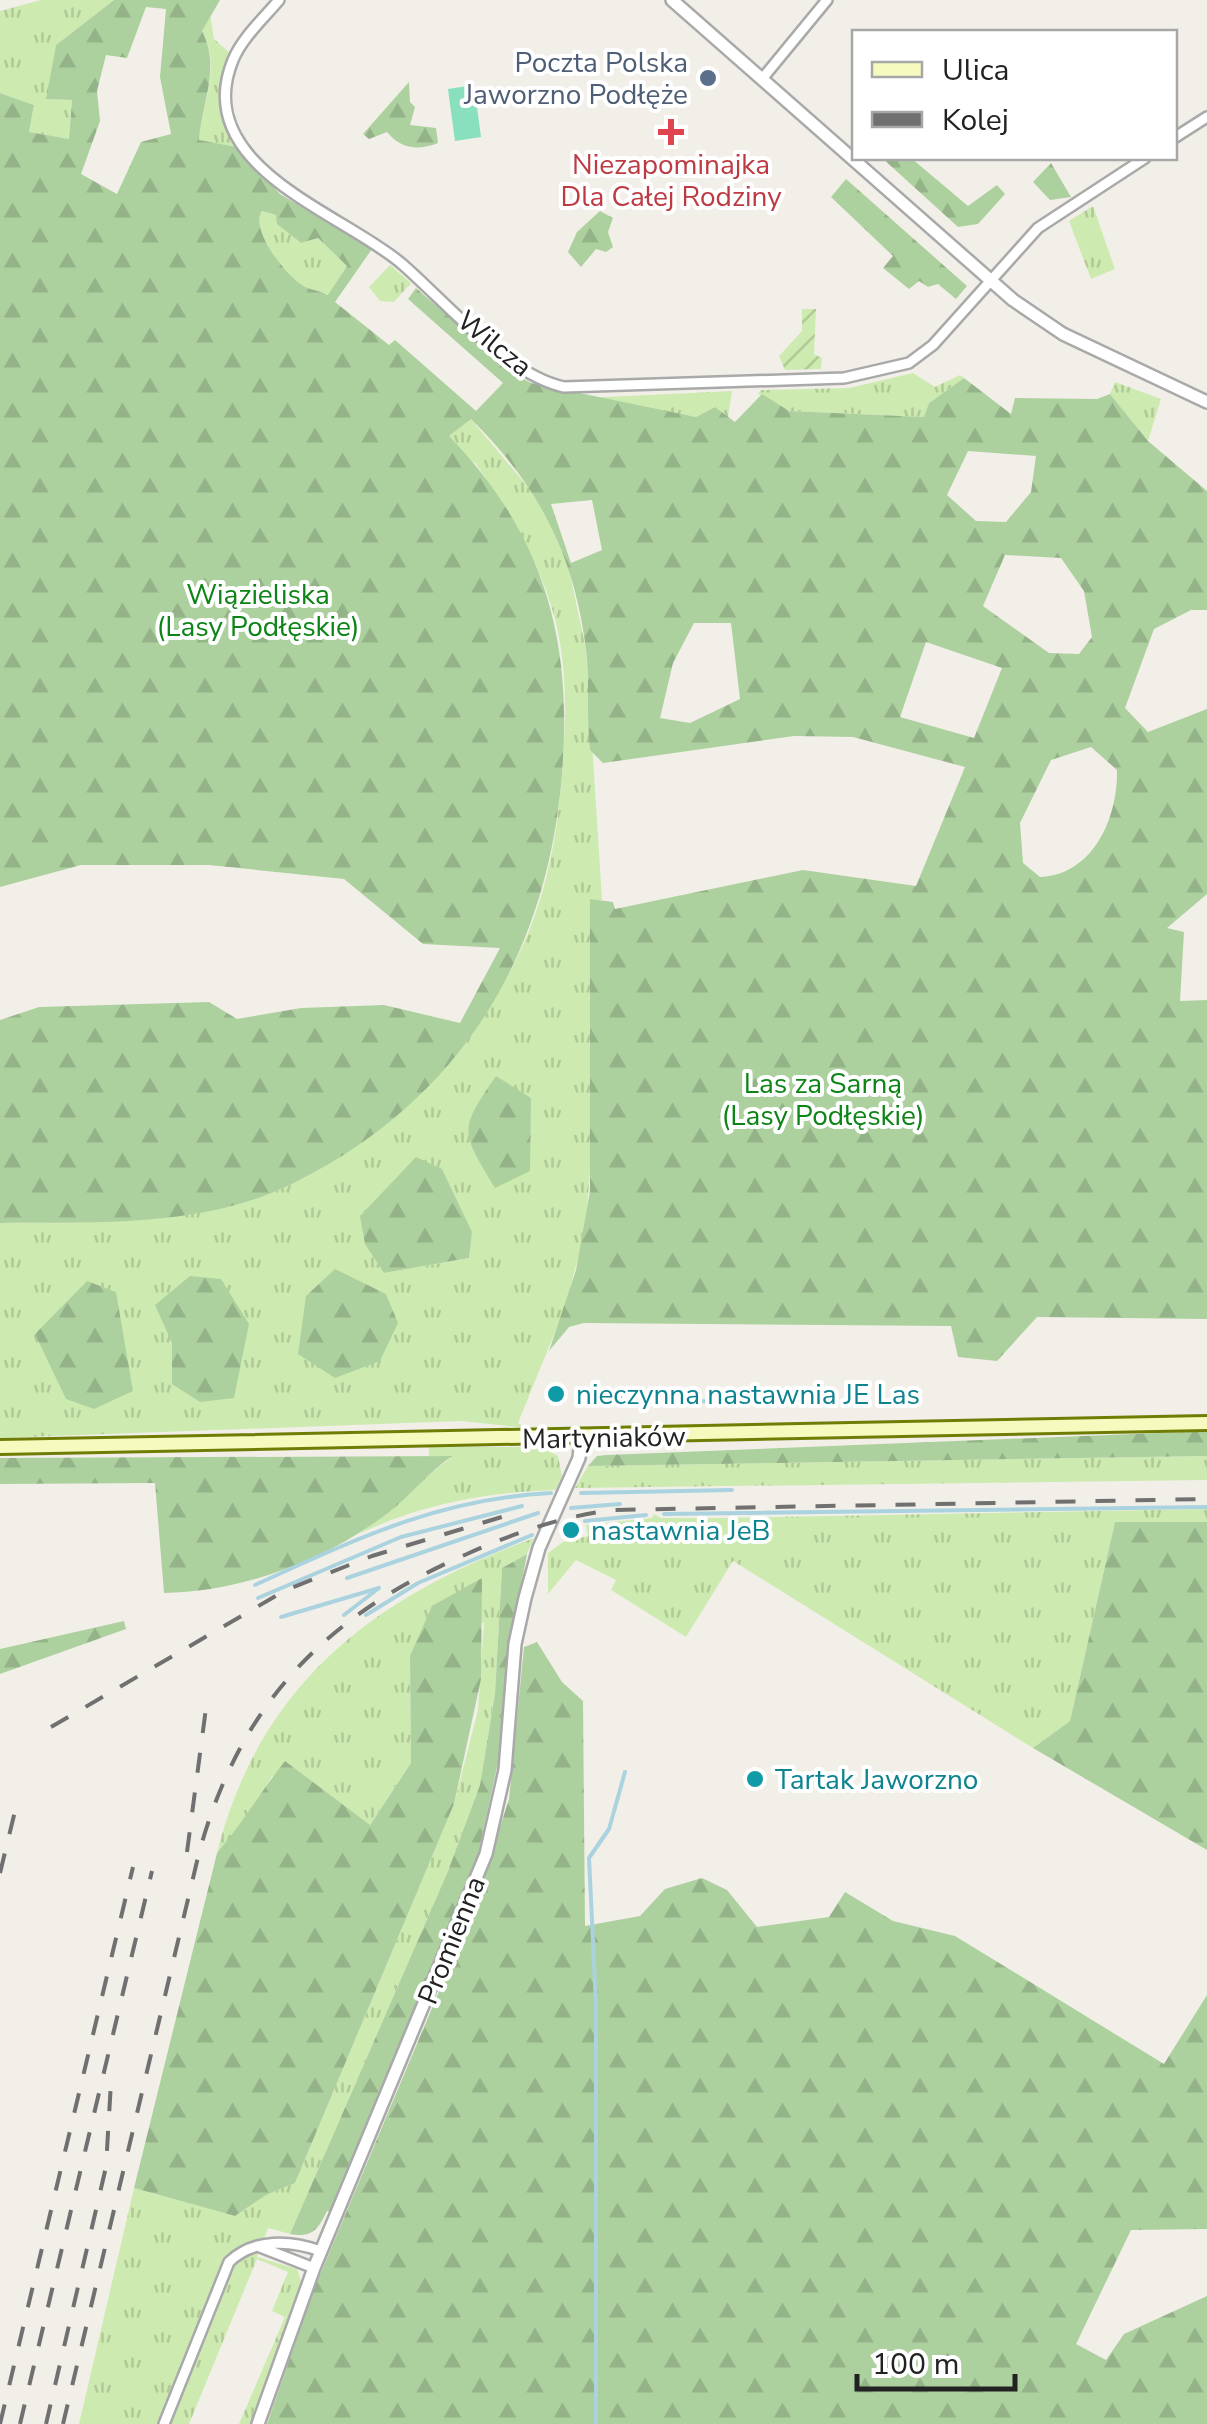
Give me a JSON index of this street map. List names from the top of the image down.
{
  "streets": {
    "main road": ["Martyniaków"],
    "street": ["Wilcza", "Promienna"]
  },
  "crossings": [
    ["Martyniaków", "Promienna"]
  ],
  "parks": ["Wiązieliska (Lasy Podłęskie)", "Las za Sarną (Lasy Podłęskie)"],
  "places": {
    "other": [
      "Poczta Polska Jaworzno Podłęże",
      "nieczynna nastawnia JE Las",
      "nastawnia JeB",
      "Tartak Jaworzno"
    ],
    "health": ["Niezapominajka Dla Całej Rodziny"]
  },
  "legend": ["Ulica", "Kolej"],
  "scale_bar": "100 m"
}
